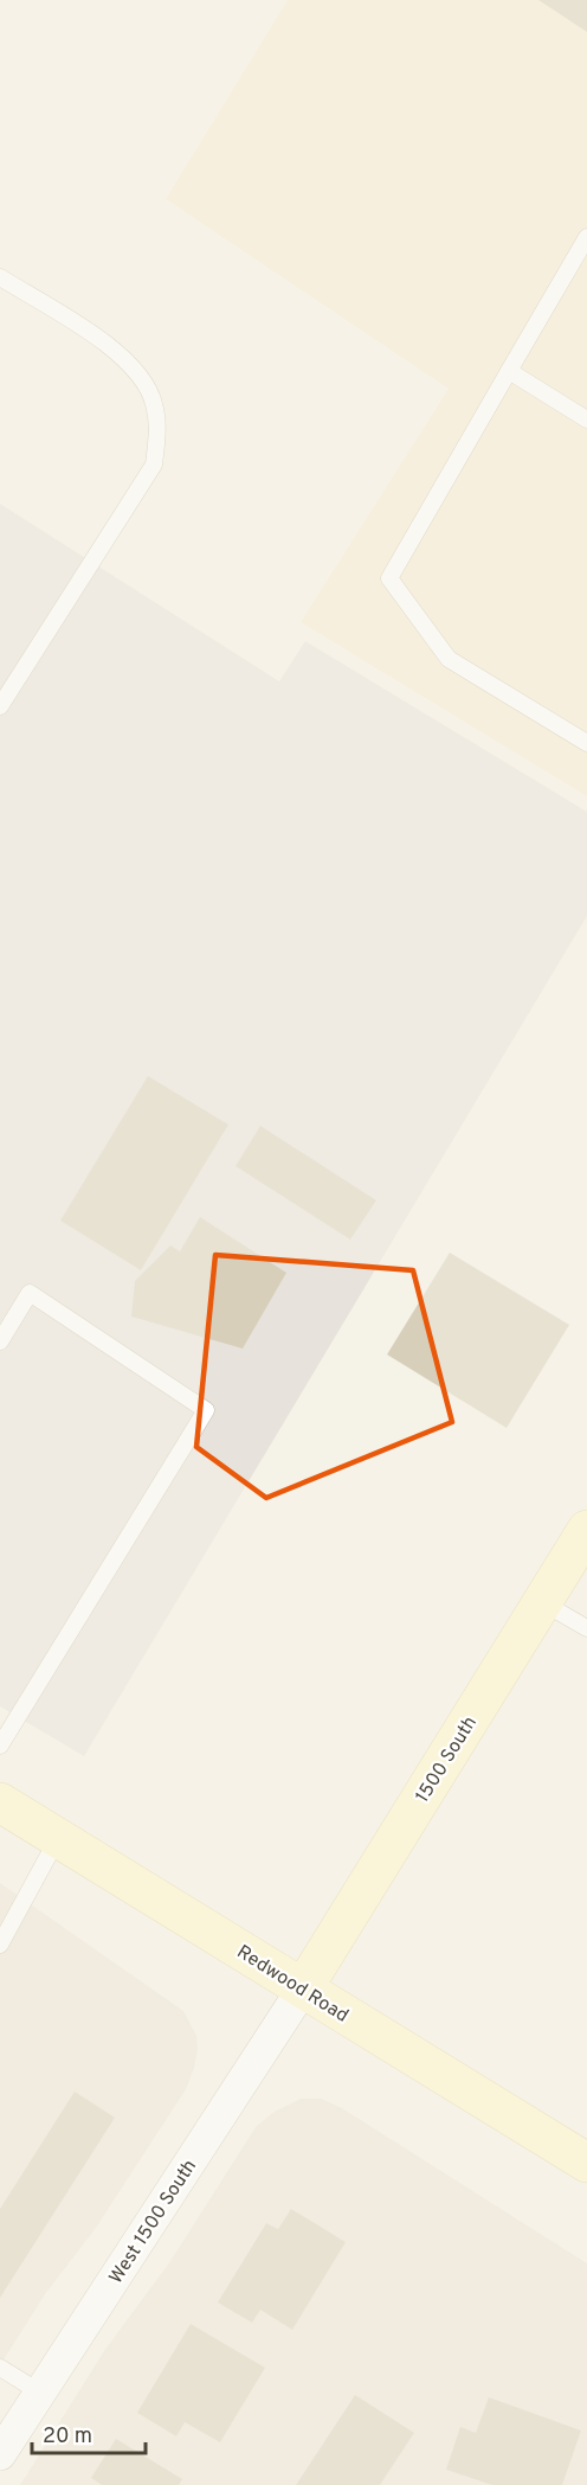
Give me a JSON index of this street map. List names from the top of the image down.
{
  "streets": {
    "main road": ["1500 South", "Redwood Road"],
    "street": ["West 1500 South"]
  },
  "crossings": [
    ["1500 South", "Redwood Road"],
    ["1500 South", "West 1500 South"],
    ["Redwood Road", "West 1500 South"]
  ],
  "scale_bar": "20 m"
}
